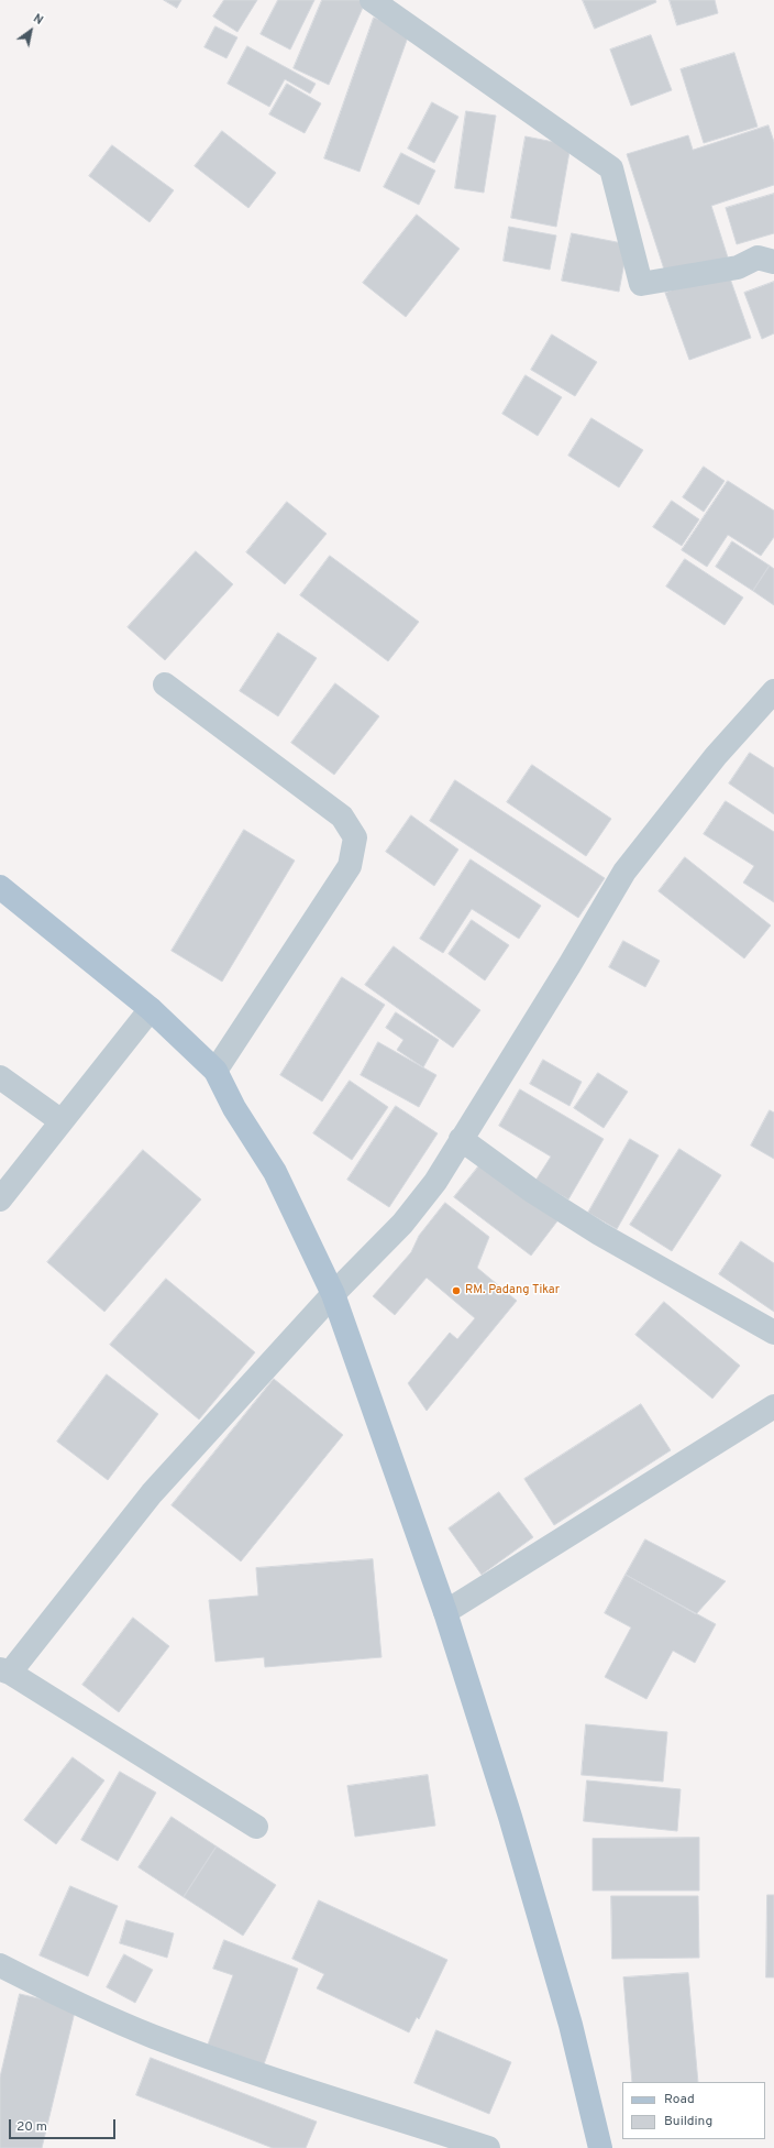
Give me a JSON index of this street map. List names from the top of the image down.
{
  "places": ["RM. Padang Tikar"],
  "legend": ["Road", "Building"],
  "scale_bar": "20 m",
  "north": "top right"
}
